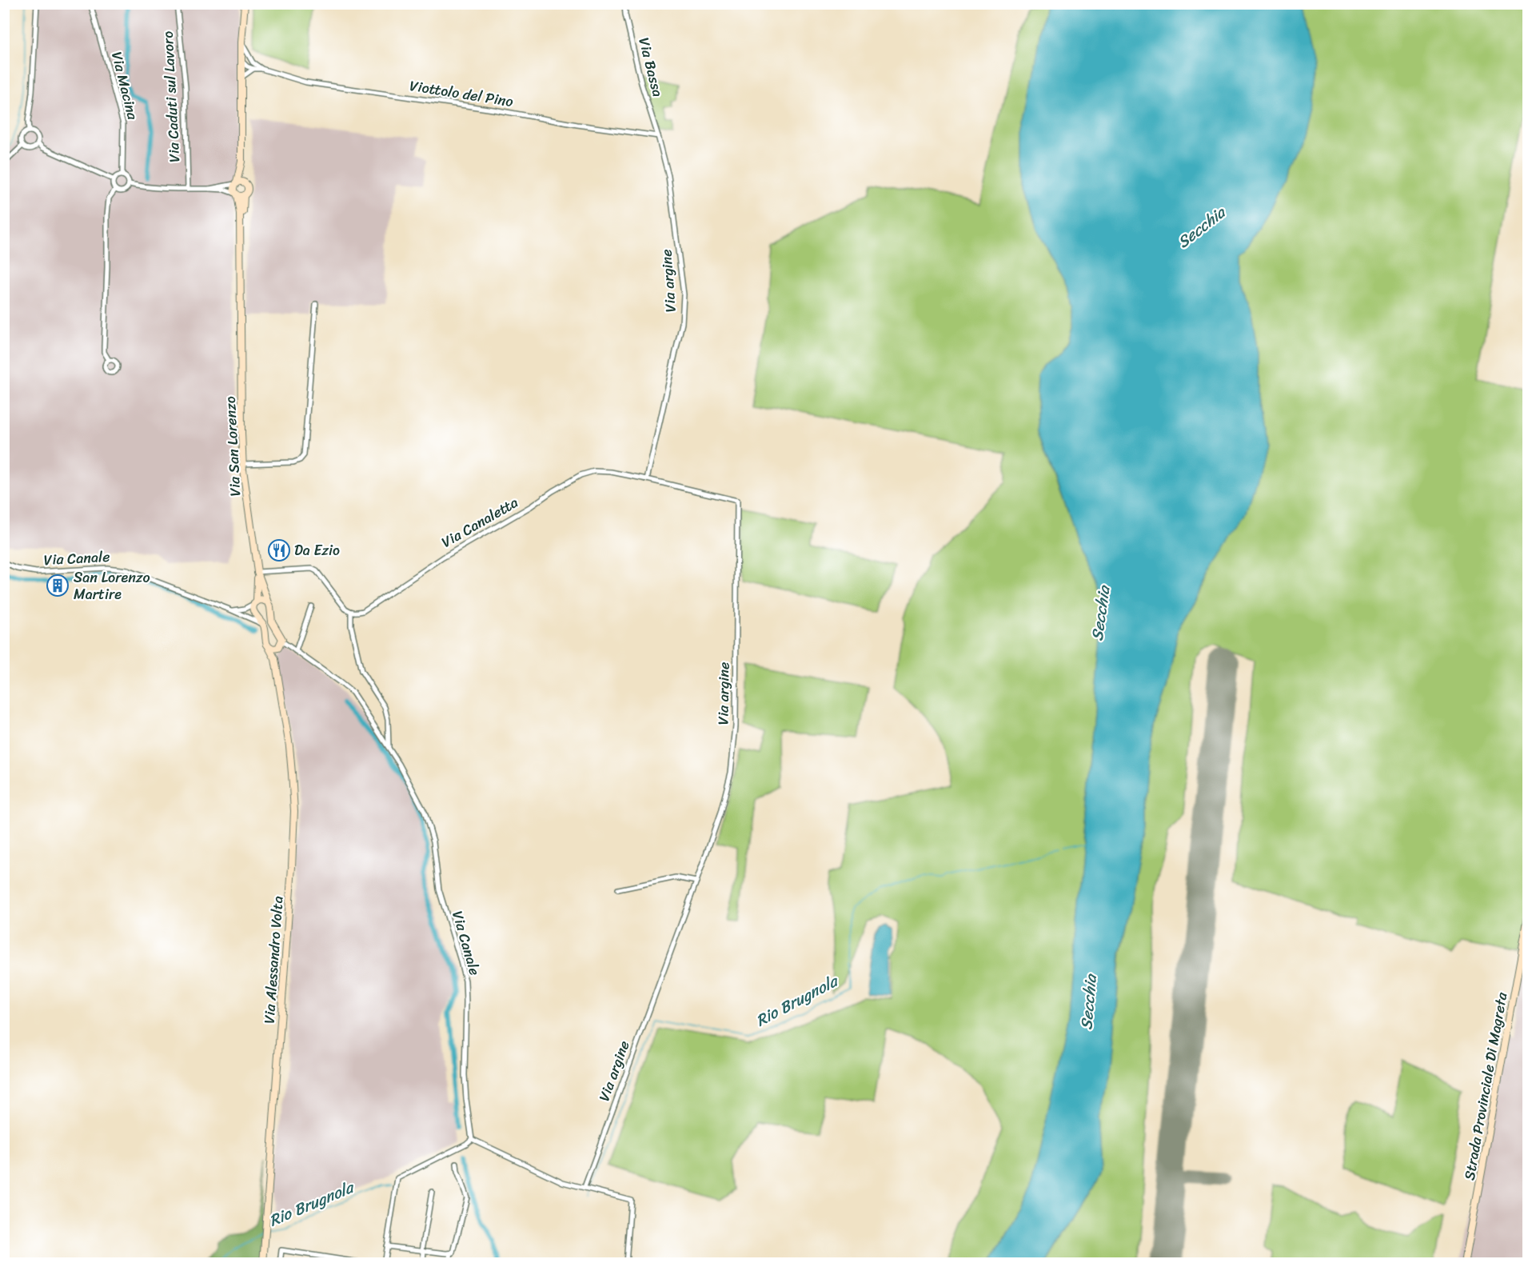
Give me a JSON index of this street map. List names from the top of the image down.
{
  "streets": {
    "main road": ["Via San Lorenzo", "Via Alessandro Volta", "Strada Provinciale Di Magreta"],
    "street": [
      "Via Bassa",
      "Via Macina",
      "Viottolo del Pino",
      "Via Caduti sul Lavoro",
      "Via argine",
      "Via Canaletta",
      "Via Canale"
    ]
  },
  "crossings": [
    ["Via Bassa", "Viottolo del Pino"],
    ["Via Bassa", "Via argine"],
    ["Viottolo del Pino", "Via argine"],
    ["Via argine", "Via Canaletta"]
  ],
  "water": ["Secchia", "Rio Brugnola"],
  "places": {
    "restaurant": ["Da Ezio"],
    "building": ["San Lorenzo Martire"]
  }
}
